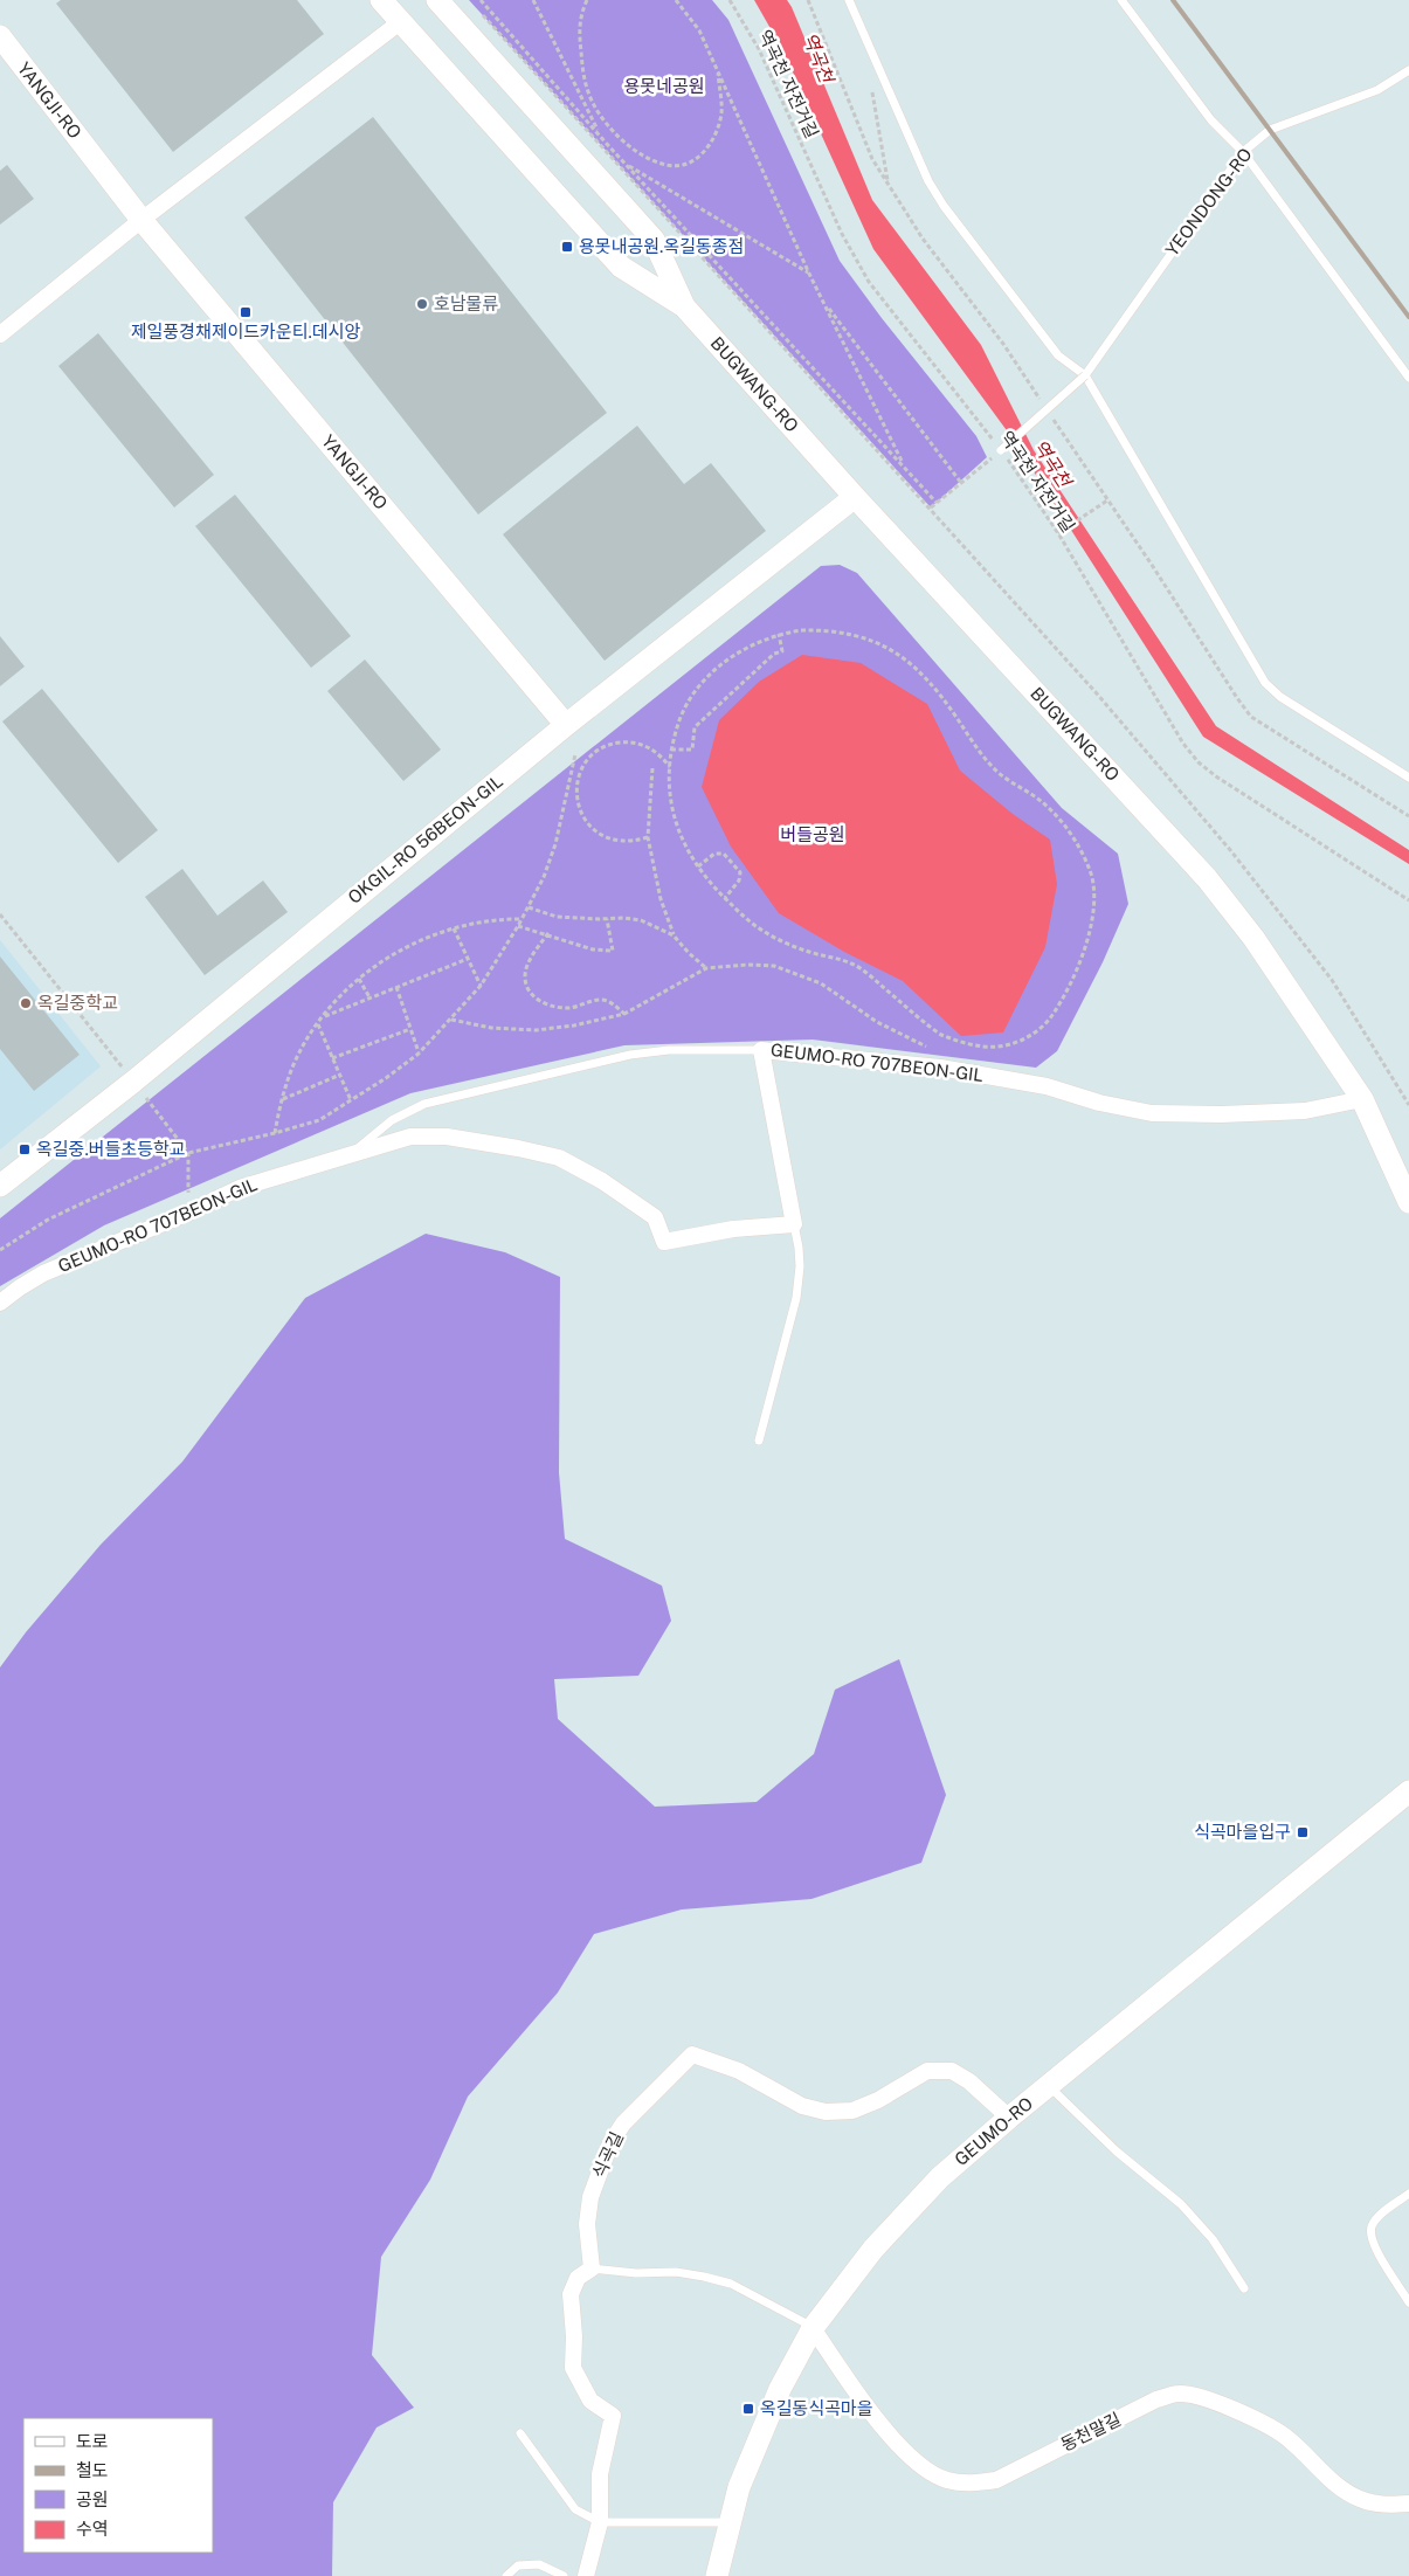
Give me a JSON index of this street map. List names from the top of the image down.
{
  "streets": {
    "main road": [
      "YANGJI-RO",
      "BUGWANG-RO",
      "OKGIL-RO 56BEON-GIL",
      "GEUMO-RO"
    ],
    "street": ["GEUMO-RO 707BEON-GIL", "식곡길", "동천말길"],
    "lane": ["YEONDONG-RO"],
    "path": ["역곡천 자전거길"]
  },
  "crossings": [
    ["역곡천 자전거길", "YEONDONG-RO"],
    ["YANGJI-RO", "OKGIL-RO 56BEON-GIL"],
    ["BUGWANG-RO", "OKGIL-RO 56BEON-GIL"],
    ["BUGWANG-RO", "GEUMO-RO 707BEON-GIL"],
    ["GEUMO-RO", "식곡길"],
    ["GEUMO-RO", "동천말길"]
  ],
  "water": ["역곡천"],
  "parks": ["용못네공원", "버들공원"],
  "places": {
    "transit": [
      "용못내공원.옥길동종점",
      "제일풍경채제이드카운티.데시앙",
      "옥길중.버들초등학교",
      "식곡마을입구",
      "옥길동식곡마을"
    ],
    "other": ["호남물류", "옥길중학교"]
  },
  "legend": [
    "도로",
    "철도",
    "공원",
    "수역"
  ]
}
